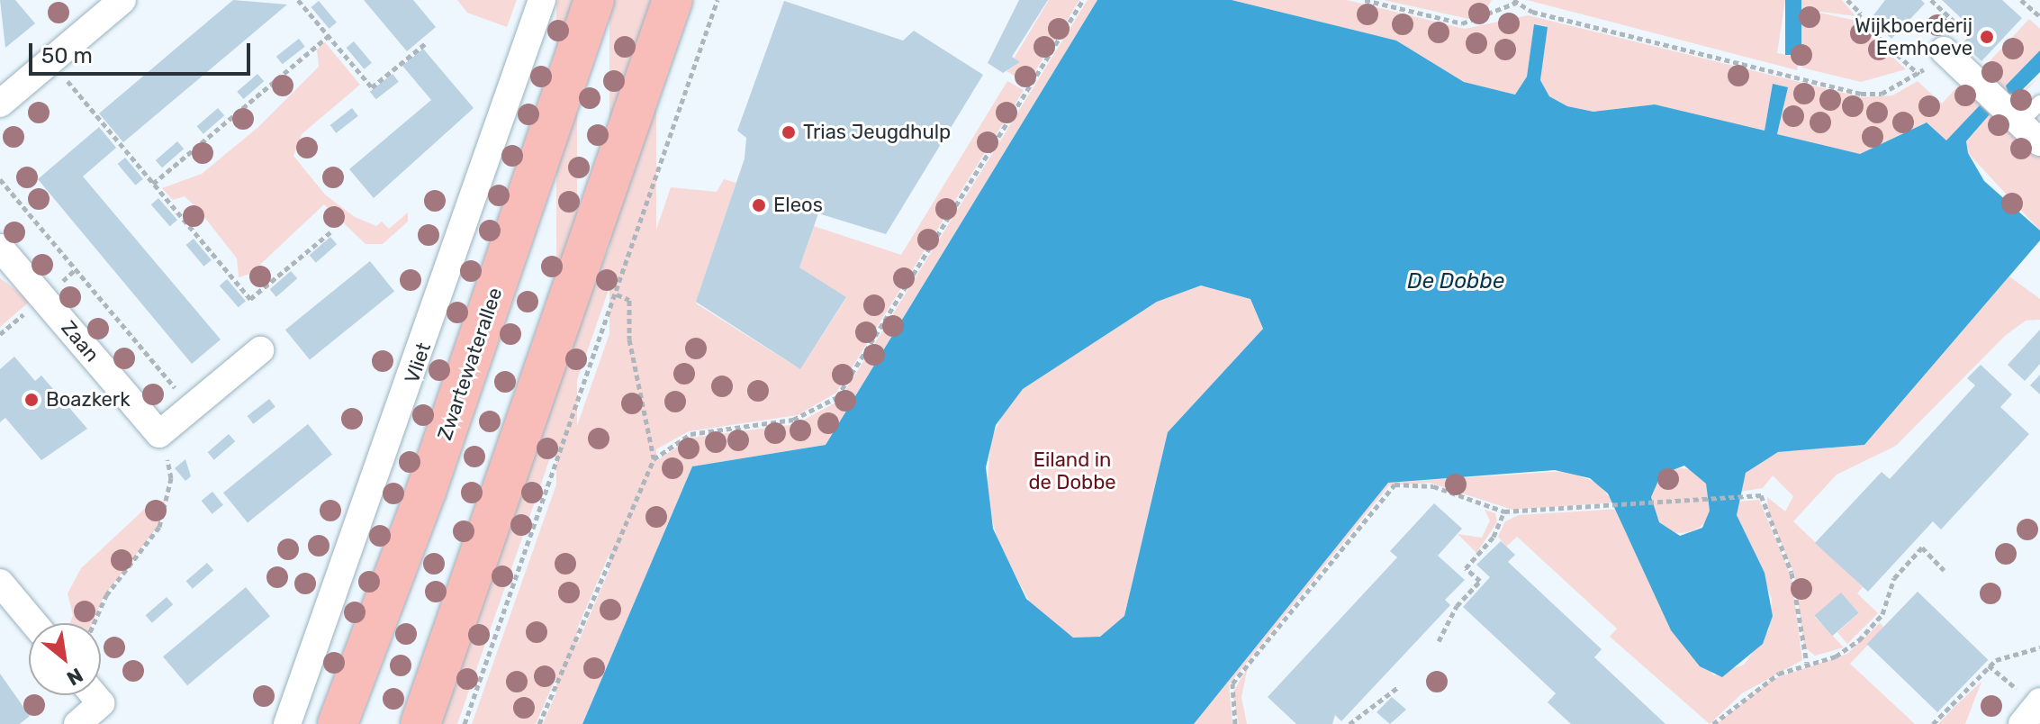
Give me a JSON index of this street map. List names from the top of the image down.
{
  "streets": {
    "main road": ["Zwartewaterallee"],
    "street": ["Zaan", "Vliet"]
  },
  "water": ["De Dobbe"],
  "parks": ["Eiland in de Dobbe"],
  "places": [
    "Wijkboerderij Eemhoeve",
    "Trias Jeugdhulp",
    "Eleos",
    "Boazkerk"
  ],
  "scale_bar": "50 m",
  "north": "bottom right"
}
